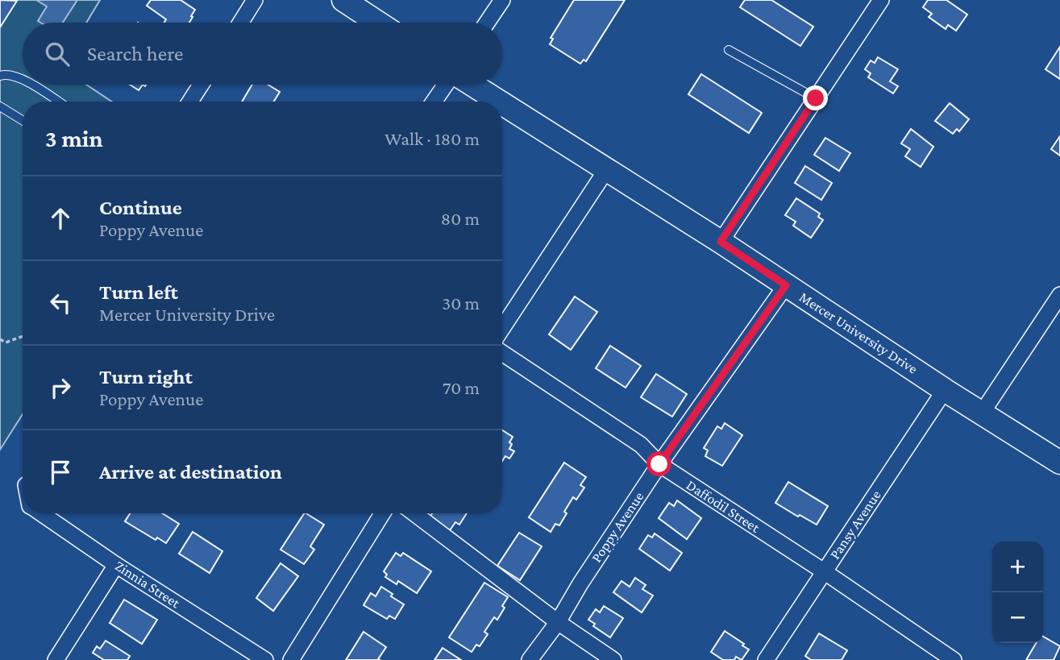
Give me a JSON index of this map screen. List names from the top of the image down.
{
  "streets": {
    "main road": ["Mercer University Drive"],
    "street": [
      "Daffodil Street",
      "Pansy Avenue",
      "Poppy Avenue",
      "Zinnia Street"
    ]
  },
  "crossings": [
    ["Mercer University Drive", "Pansy Avenue"],
    ["Mercer University Drive", "Poppy Avenue"],
    ["Daffodil Street", "Pansy Avenue"],
    ["Daffodil Street", "Poppy Avenue"]
  ],
  "page": {
    "search": "Search here",
    "heading": ["3 min", "Walk · 180 m"],
    "list": [
      ["Continue", "Poppy Avenue", "80 m"],
      ["Turn left", "Mercer University Drive", "30 m"],
      ["Turn right", "Poppy Avenue", "70 m"],
      "Arrive at destination"
    ],
    "map_buttons": ["+", "−"]
  }
}
